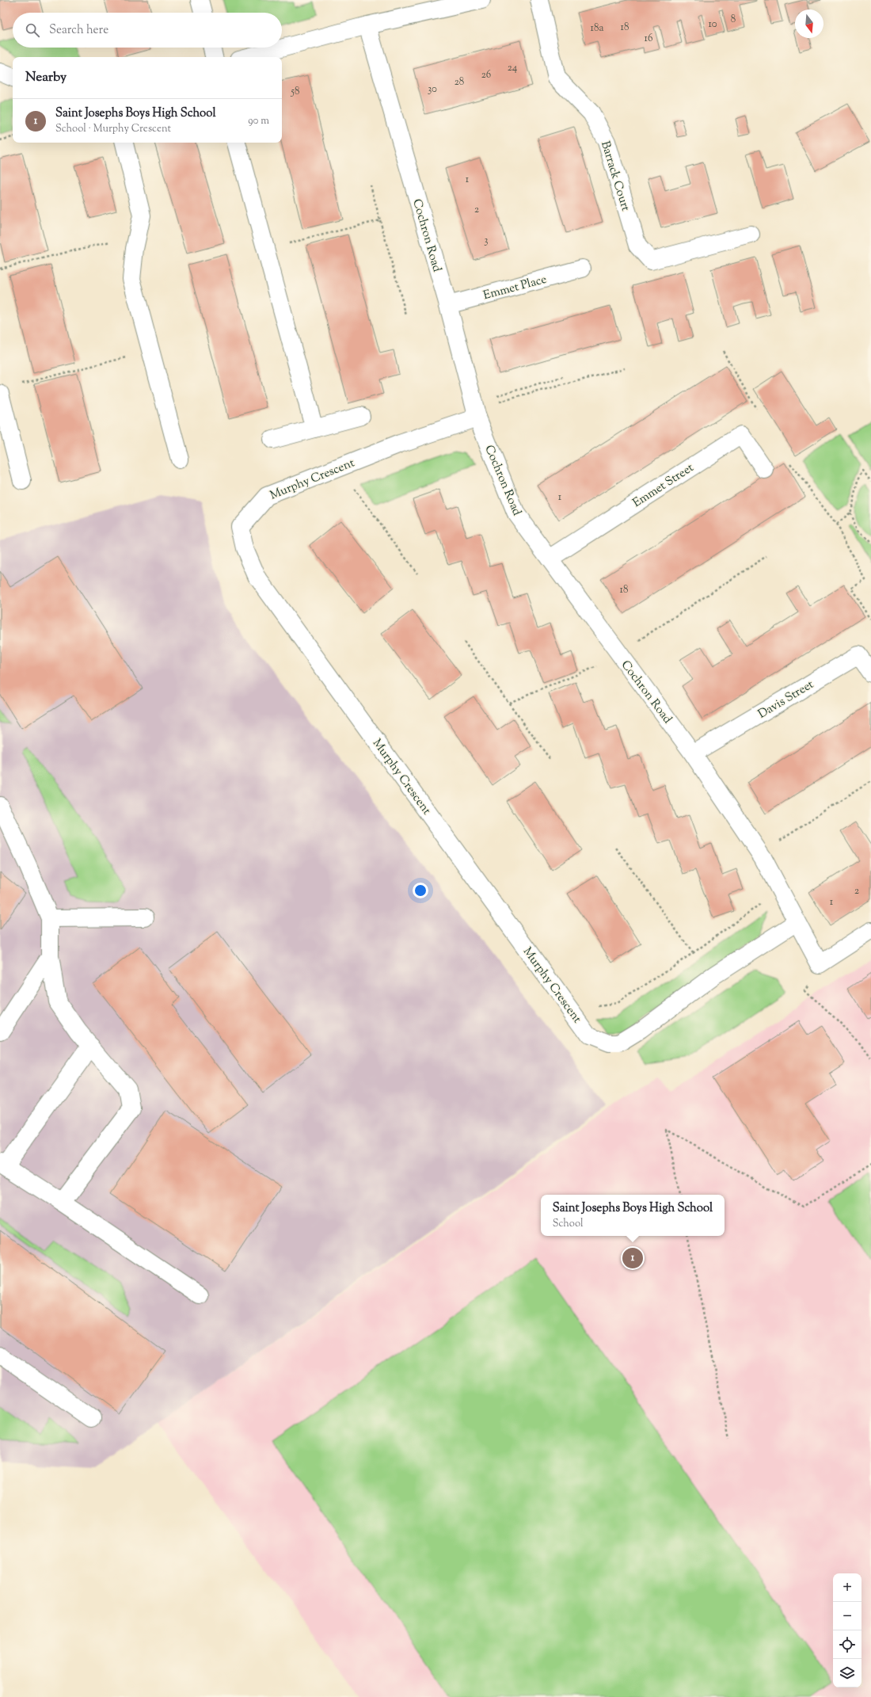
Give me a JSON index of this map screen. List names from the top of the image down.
{
  "streets": {
    "street": [
      "Barrack Court",
      "Cochron Road",
      "Emmet Place",
      "Murphy Crescent",
      "Emmet Street",
      "Davis Street"
    ]
  },
  "crossings": [
    ["Cochron Road", "Emmet Place"],
    ["Cochron Road", "Murphy Crescent"],
    ["Cochron Road", "Emmet Street"],
    ["Cochron Road", "Davis Street"]
  ],
  "house_numbers": [
    "8",
    "10",
    "18",
    "18a",
    "16",
    "24",
    "26",
    "28",
    "30",
    "58",
    "1",
    "2",
    "3",
    "1",
    "18",
    "2",
    "1"
  ],
  "north": "bottom",
  "page": {
    "search": "Search here",
    "heading": "Nearby",
    "list": [
      {
        "mark": "1",
        "name": "Saint Josephs Boys High School",
        "note": "School · Murphy Crescent",
        "value": "90 m"
      }
    ],
    "popup": ["Saint Josephs Boys High School", "School"],
    "pins": "1",
    "map_buttons": ["+", "−"]
  }
}
